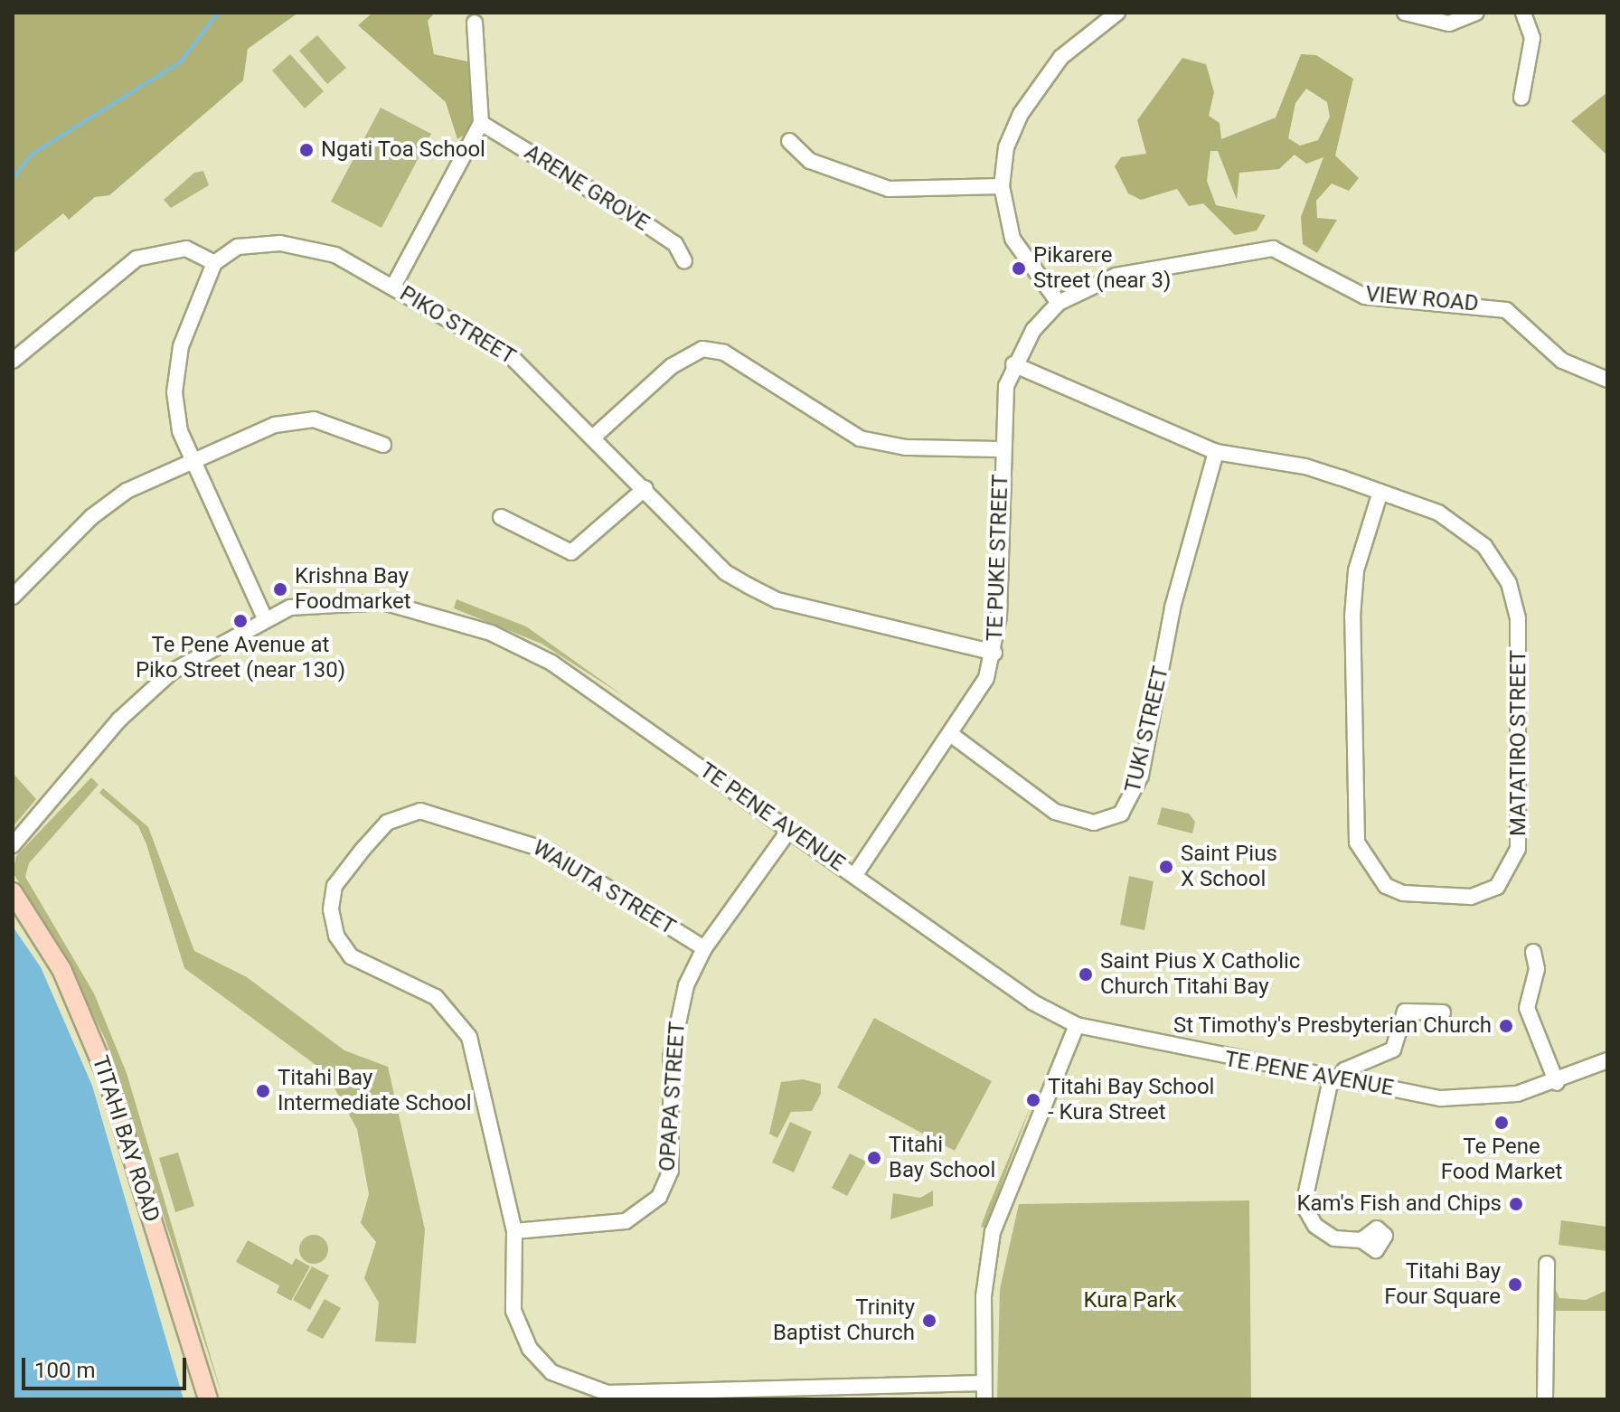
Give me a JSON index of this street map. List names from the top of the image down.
{
  "streets": {
    "main road": ["TITAHI BAY ROAD"],
    "street": [
      "ARENE GROVE",
      "VIEW ROAD",
      "PIKO STREET",
      "TE PUKE STREET",
      "TUKI STREET",
      "MATATIRO STREET",
      "TE PENE AVENUE",
      "WAIUTA STREET",
      "OPAPA STREET"
    ]
  },
  "crossings": [
    ["VIEW ROAD", "TE PUKE STREET"],
    ["PIKO STREET", "TE PUKE STREET"],
    ["TE PUKE STREET", "TUKI STREET"],
    ["TE PUKE STREET", "MATATIRO STREET"],
    ["TE PUKE STREET", "TE PENE AVENUE"],
    ["TUKI STREET", "MATATIRO STREET"],
    ["TE PENE AVENUE", "OPAPA STREET"],
    ["WAIUTA STREET", "OPAPA STREET"]
  ],
  "parks": ["Kura Park"],
  "places": [
    "Ngati Toa School",
    "Pikarere Street (near 3)",
    "Krishna Bay Foodmarket",
    "Te Pene Avenue at Piko Street (near 130)",
    "Saint Pius X School",
    "Saint Pius X Catholic Church Titahi Bay",
    "St Timothy's Presbyterian Church",
    "Titahi Bay Intermediate School",
    "Titahi Bay School - Kura Street",
    "Te Pene Food Market",
    "Titahi Bay School",
    "Kam's Fish and Chips",
    "Titahi Bay Four Square",
    "Trinity Baptist Church"
  ],
  "scale_bar": "100 m"
}
